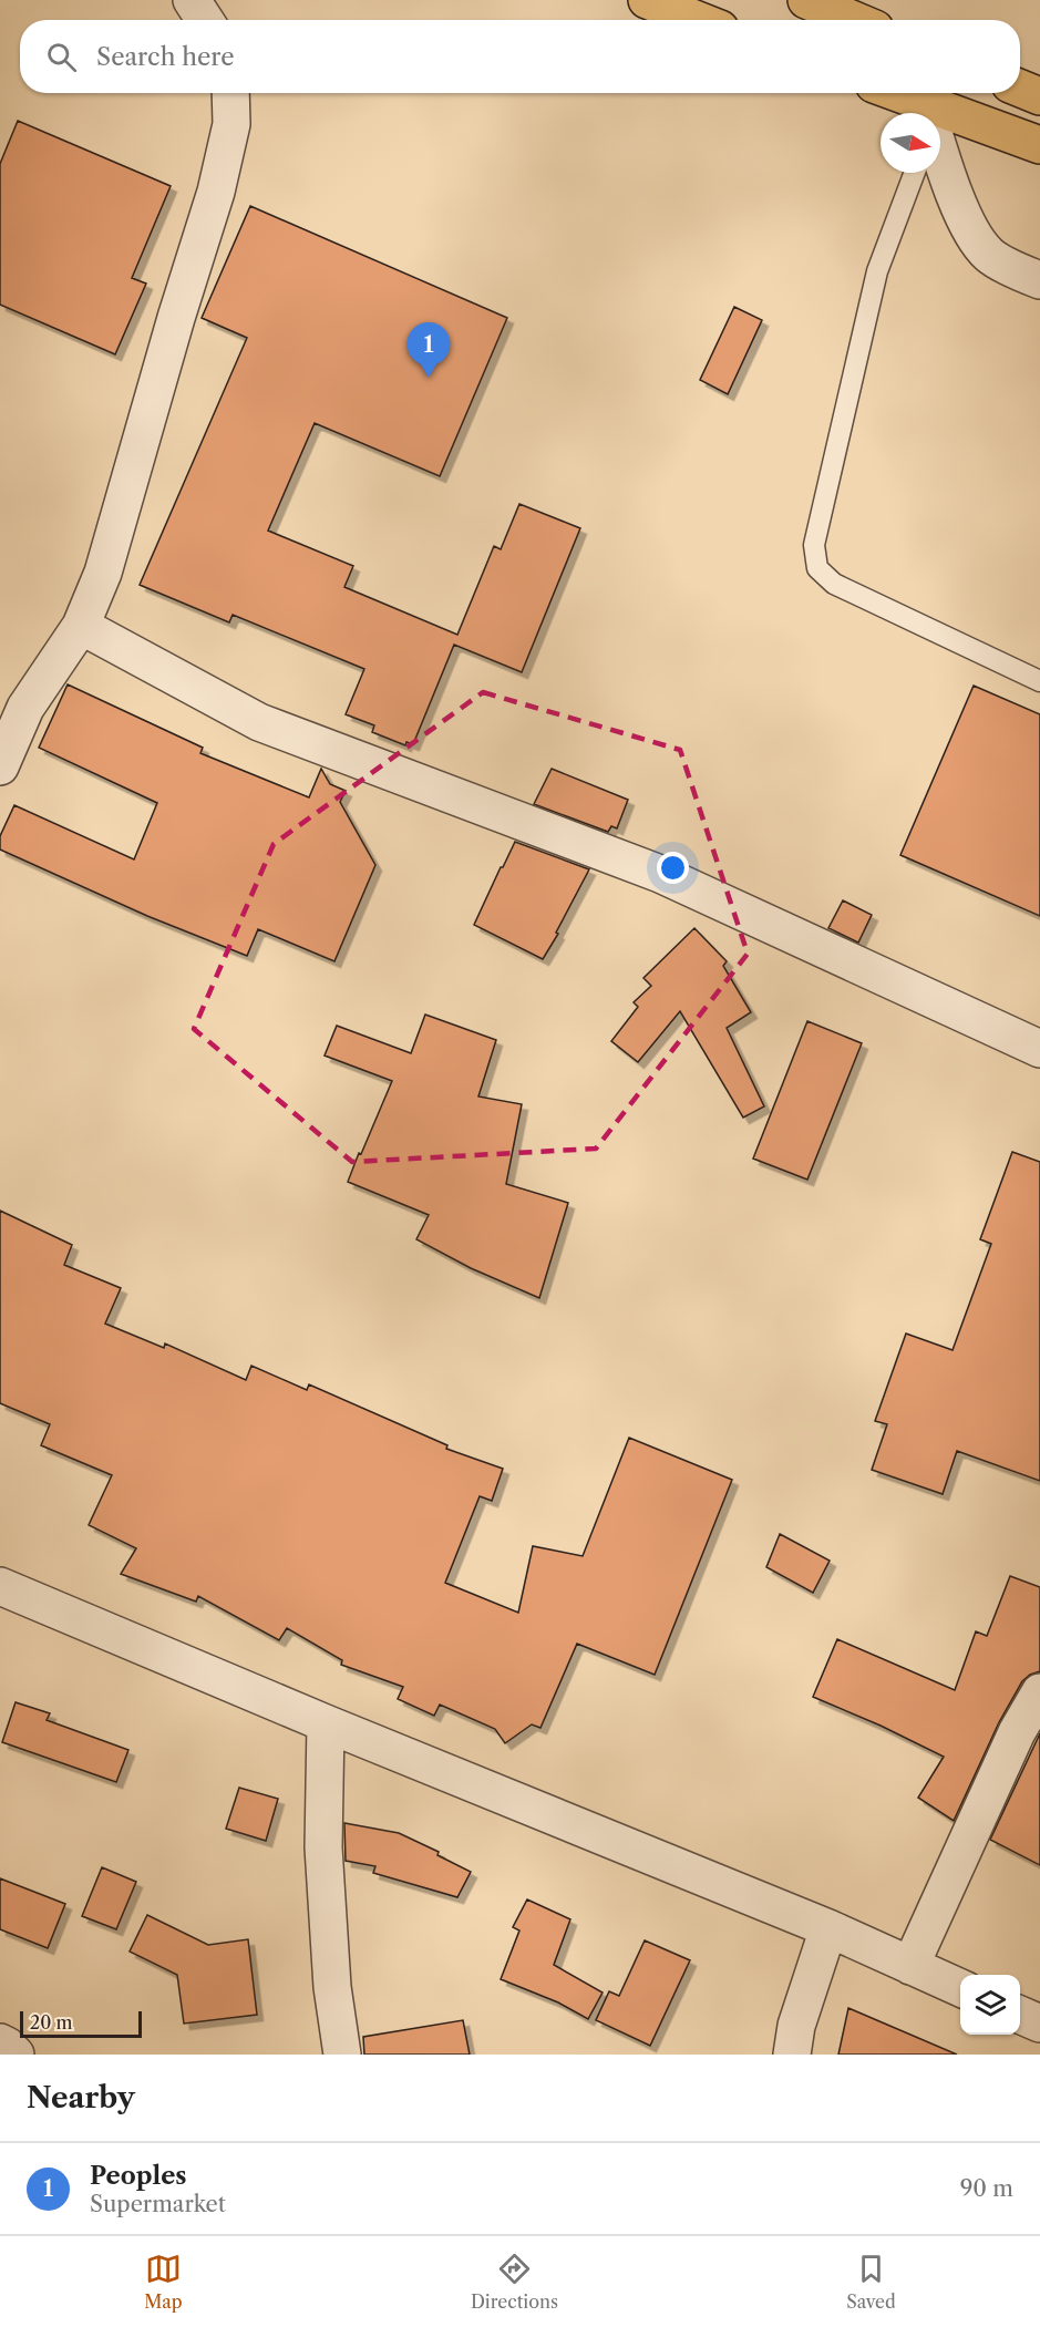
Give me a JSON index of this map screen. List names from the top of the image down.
{
  "scale_bar": "20 m",
  "north": "right",
  "page": {
    "search": "Search here",
    "pins": "1",
    "scale": "20 m",
    "heading": "Nearby",
    "list": [
      {
        "mark": "1",
        "name": "Peoples",
        "note": "Supermarket",
        "value": "90 m"
      }
    ],
    "nav": ["Map", "Directions", "Saved"]
  }
}
